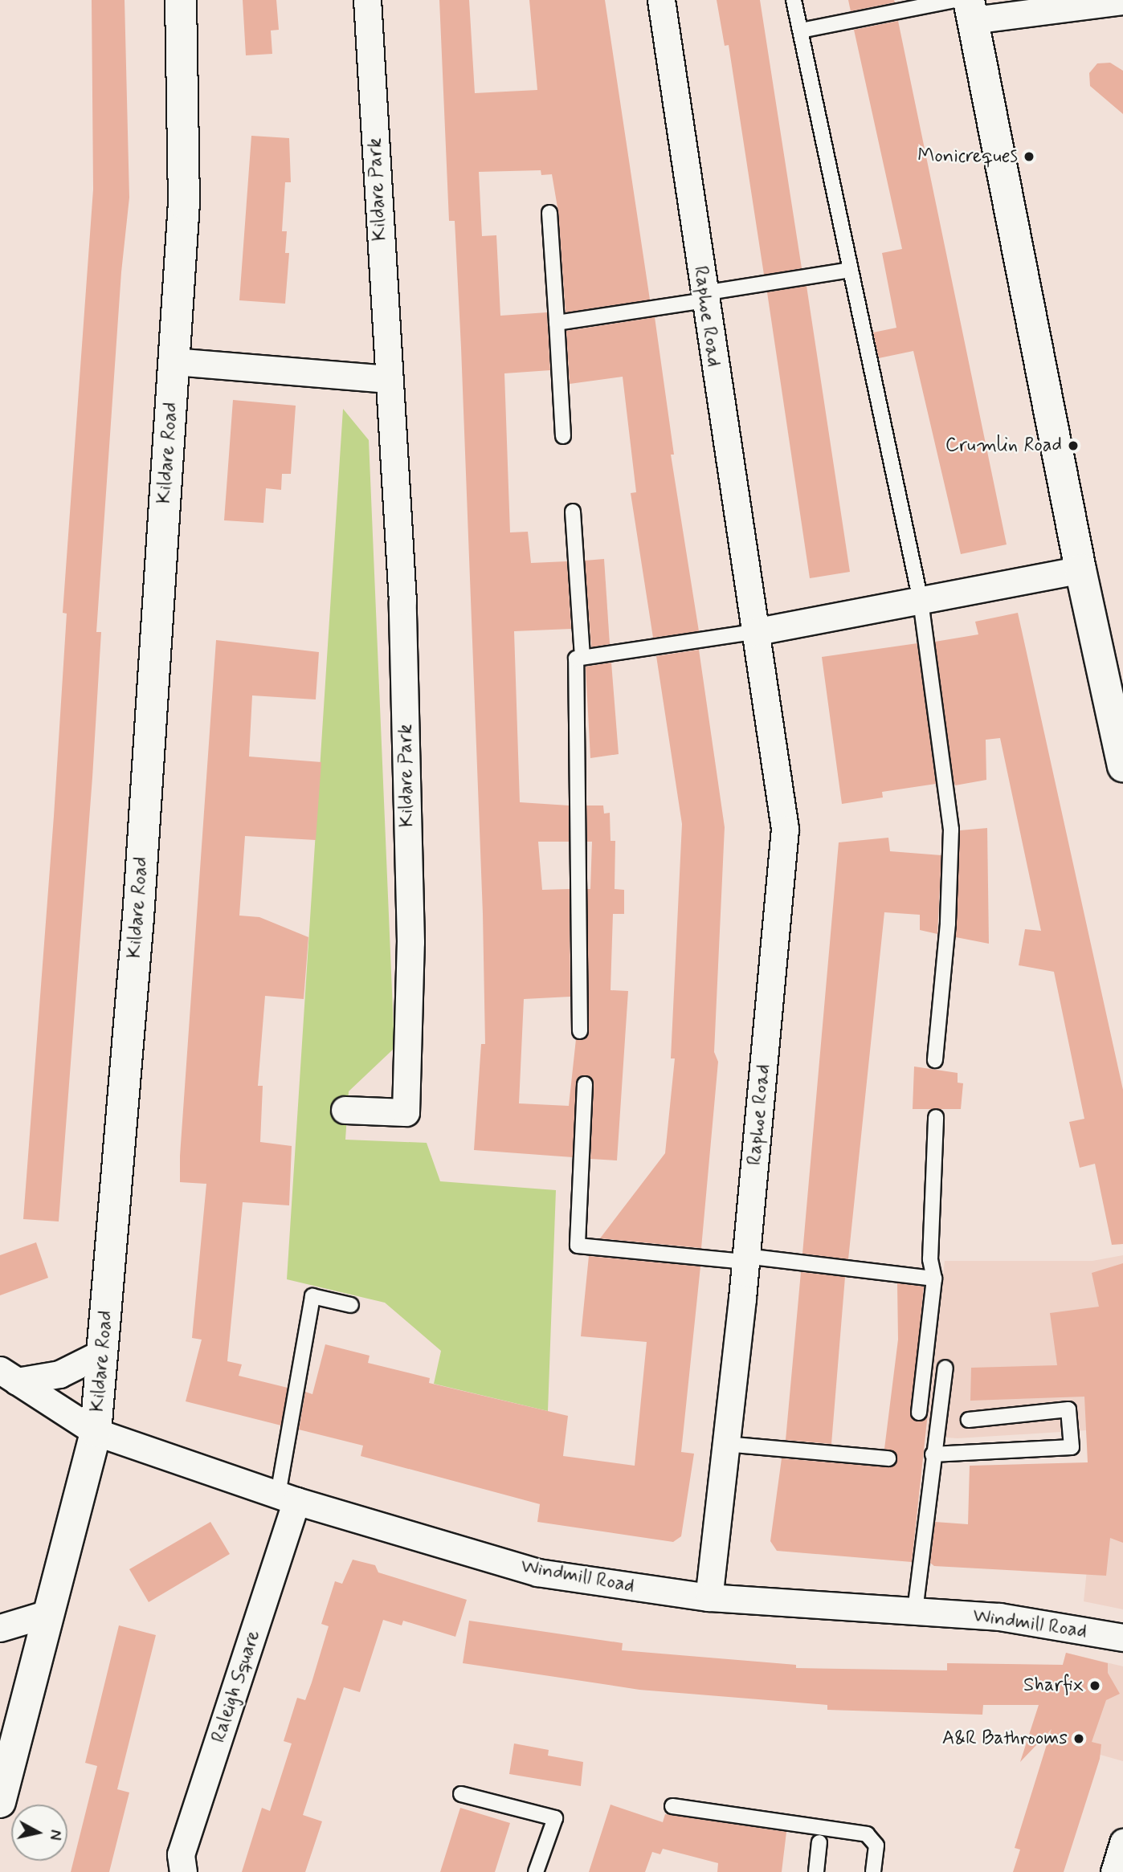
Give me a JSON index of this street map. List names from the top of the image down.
{
  "streets": {
    "street": [
      "Kildare Park",
      "Raphoe Road",
      "Kildare Road",
      "Windmill Road",
      "Raleigh Square"
    ]
  },
  "crossings": [
    ["Raphoe Road", "Windmill Road"],
    ["Kildare Road", "Windmill Road"],
    ["Windmill Road", "Raleigh Square"]
  ],
  "places": [
    "Monicreques",
    "Crumlin Road",
    "Sharfix",
    "A&R Bathrooms"
  ],
  "north": "right"
}
